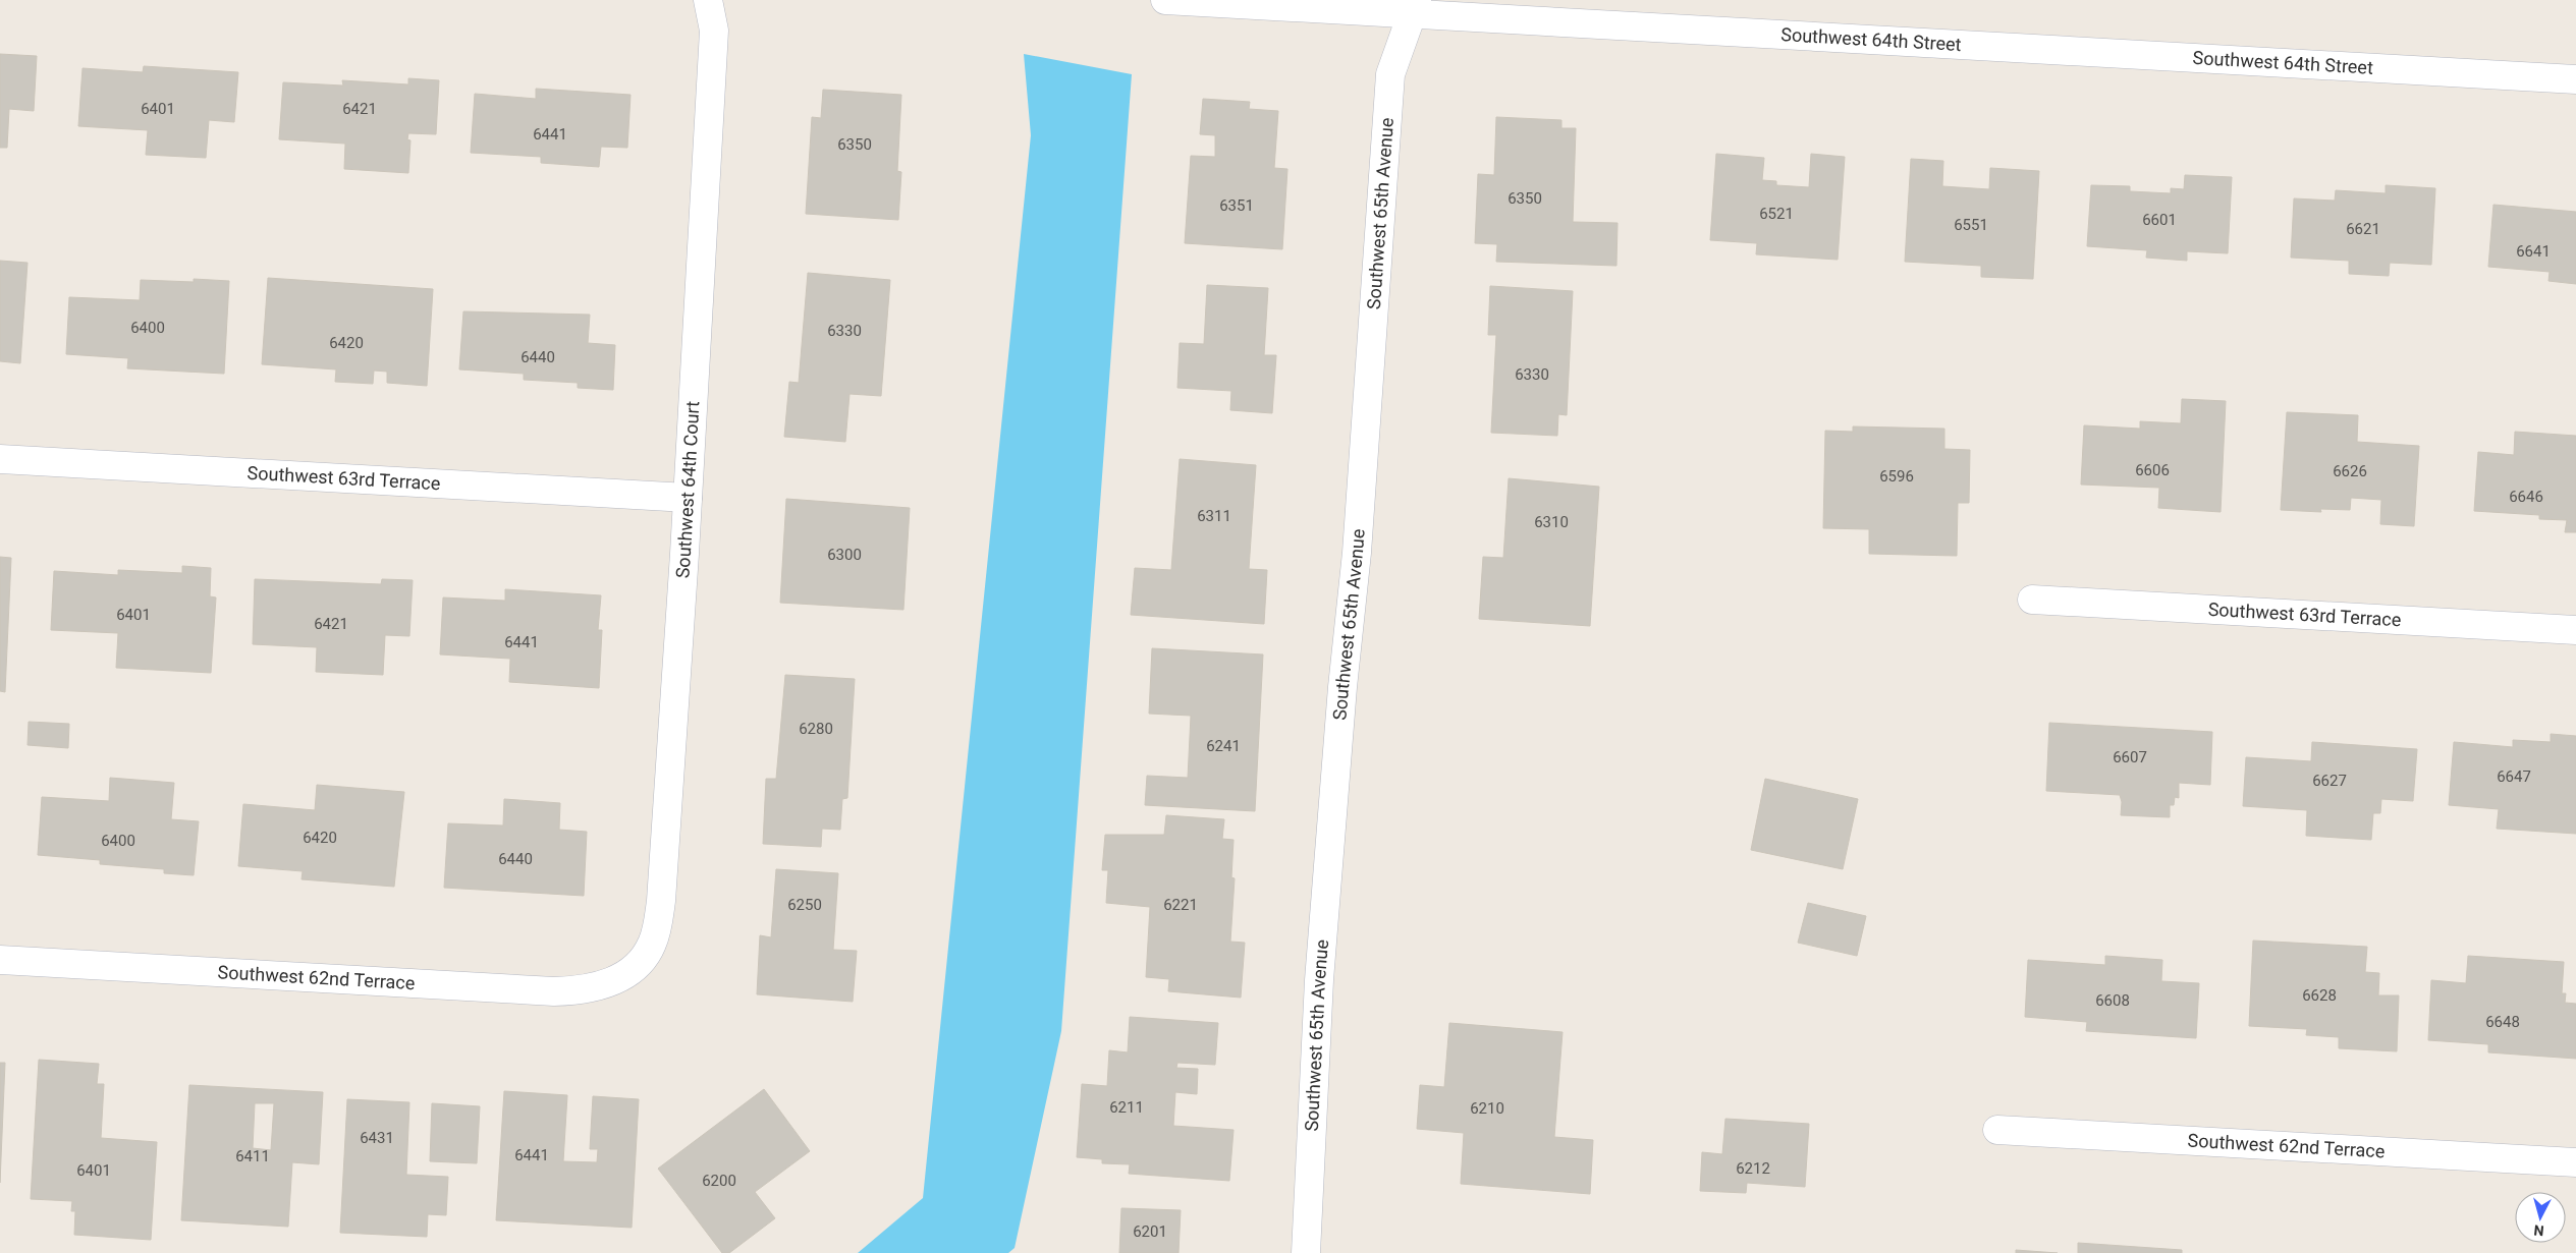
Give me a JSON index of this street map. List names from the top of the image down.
{
  "streets": {
    "street": [
      "Southwest 64th Street",
      "Southwest 65th Avenue",
      "Southwest 63rd Terrace",
      "Southwest 64th Court",
      "Southwest 62nd Terrace"
    ]
  },
  "crossings": [
    ["Southwest 64th Street", "Southwest 65th Avenue"],
    ["Southwest 63rd Terrace", "Southwest 64th Court"],
    ["Southwest 64th Court", "Southwest 62nd Terrace"]
  ],
  "house_numbers": [
    "6401",
    "6421",
    "6441",
    "6350",
    "6350",
    "6351",
    "6521",
    "6601",
    "6551",
    "6621",
    "6641",
    "6400",
    "6330",
    "6420",
    "6440",
    "6330",
    "6606",
    "6626",
    "6596",
    "6646",
    "6311",
    "6310",
    "6300",
    "6401",
    "6421",
    "6441",
    "6280",
    "6241",
    "6607",
    "6647",
    "6627",
    "6420",
    "6400",
    "6440",
    "6250",
    "6221",
    "6628",
    "6608",
    "6648",
    "6211",
    "6210",
    "6431",
    "6441",
    "6411",
    "6212",
    "6401",
    "6200",
    "6201"
  ],
  "north": "bottom"
}
